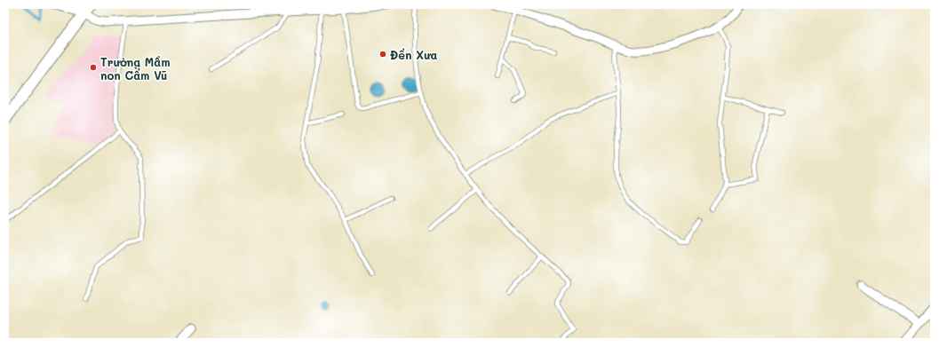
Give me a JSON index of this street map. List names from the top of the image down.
{
  "places": ["Đền Xưa", "Trường Mầm non Cẩm Vũ"]
}
